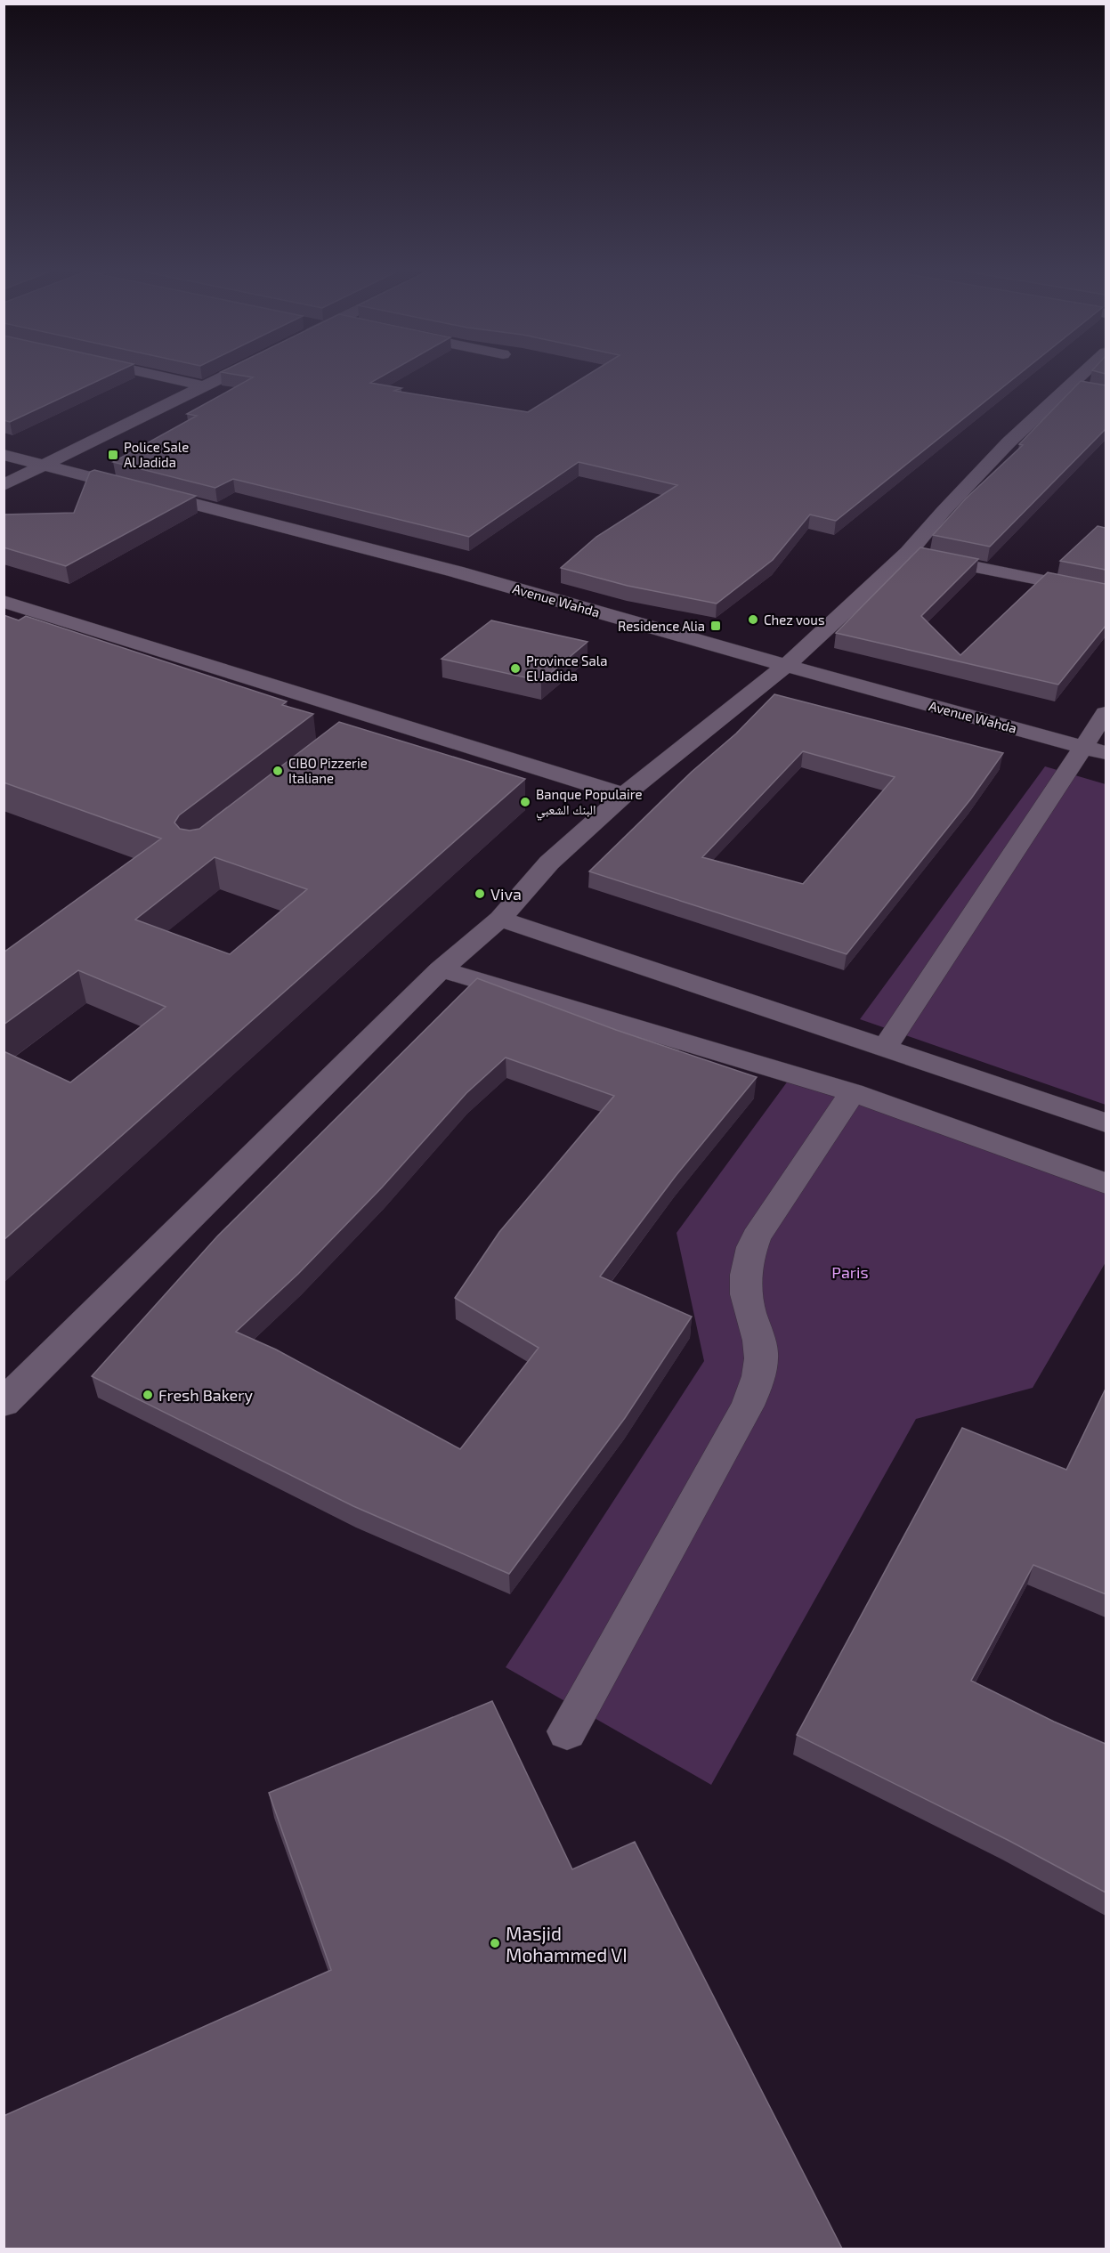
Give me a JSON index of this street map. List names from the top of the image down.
{
  "streets": {
    "street": ["Avenue Wahda"]
  },
  "parks": ["Paris"],
  "places": {
    "transit": ["Police Sale Al Jadida", "Residence Alia"],
    "other": [
      "Chez vous",
      "Province Sala El Jadida",
      "CIBO Pizzerie Italiane",
      "Banque Populaire البنك الشعبي",
      "Viva",
      "Fresh Bakery",
      "Masjid Mohammed VI"
    ]
  }
}
